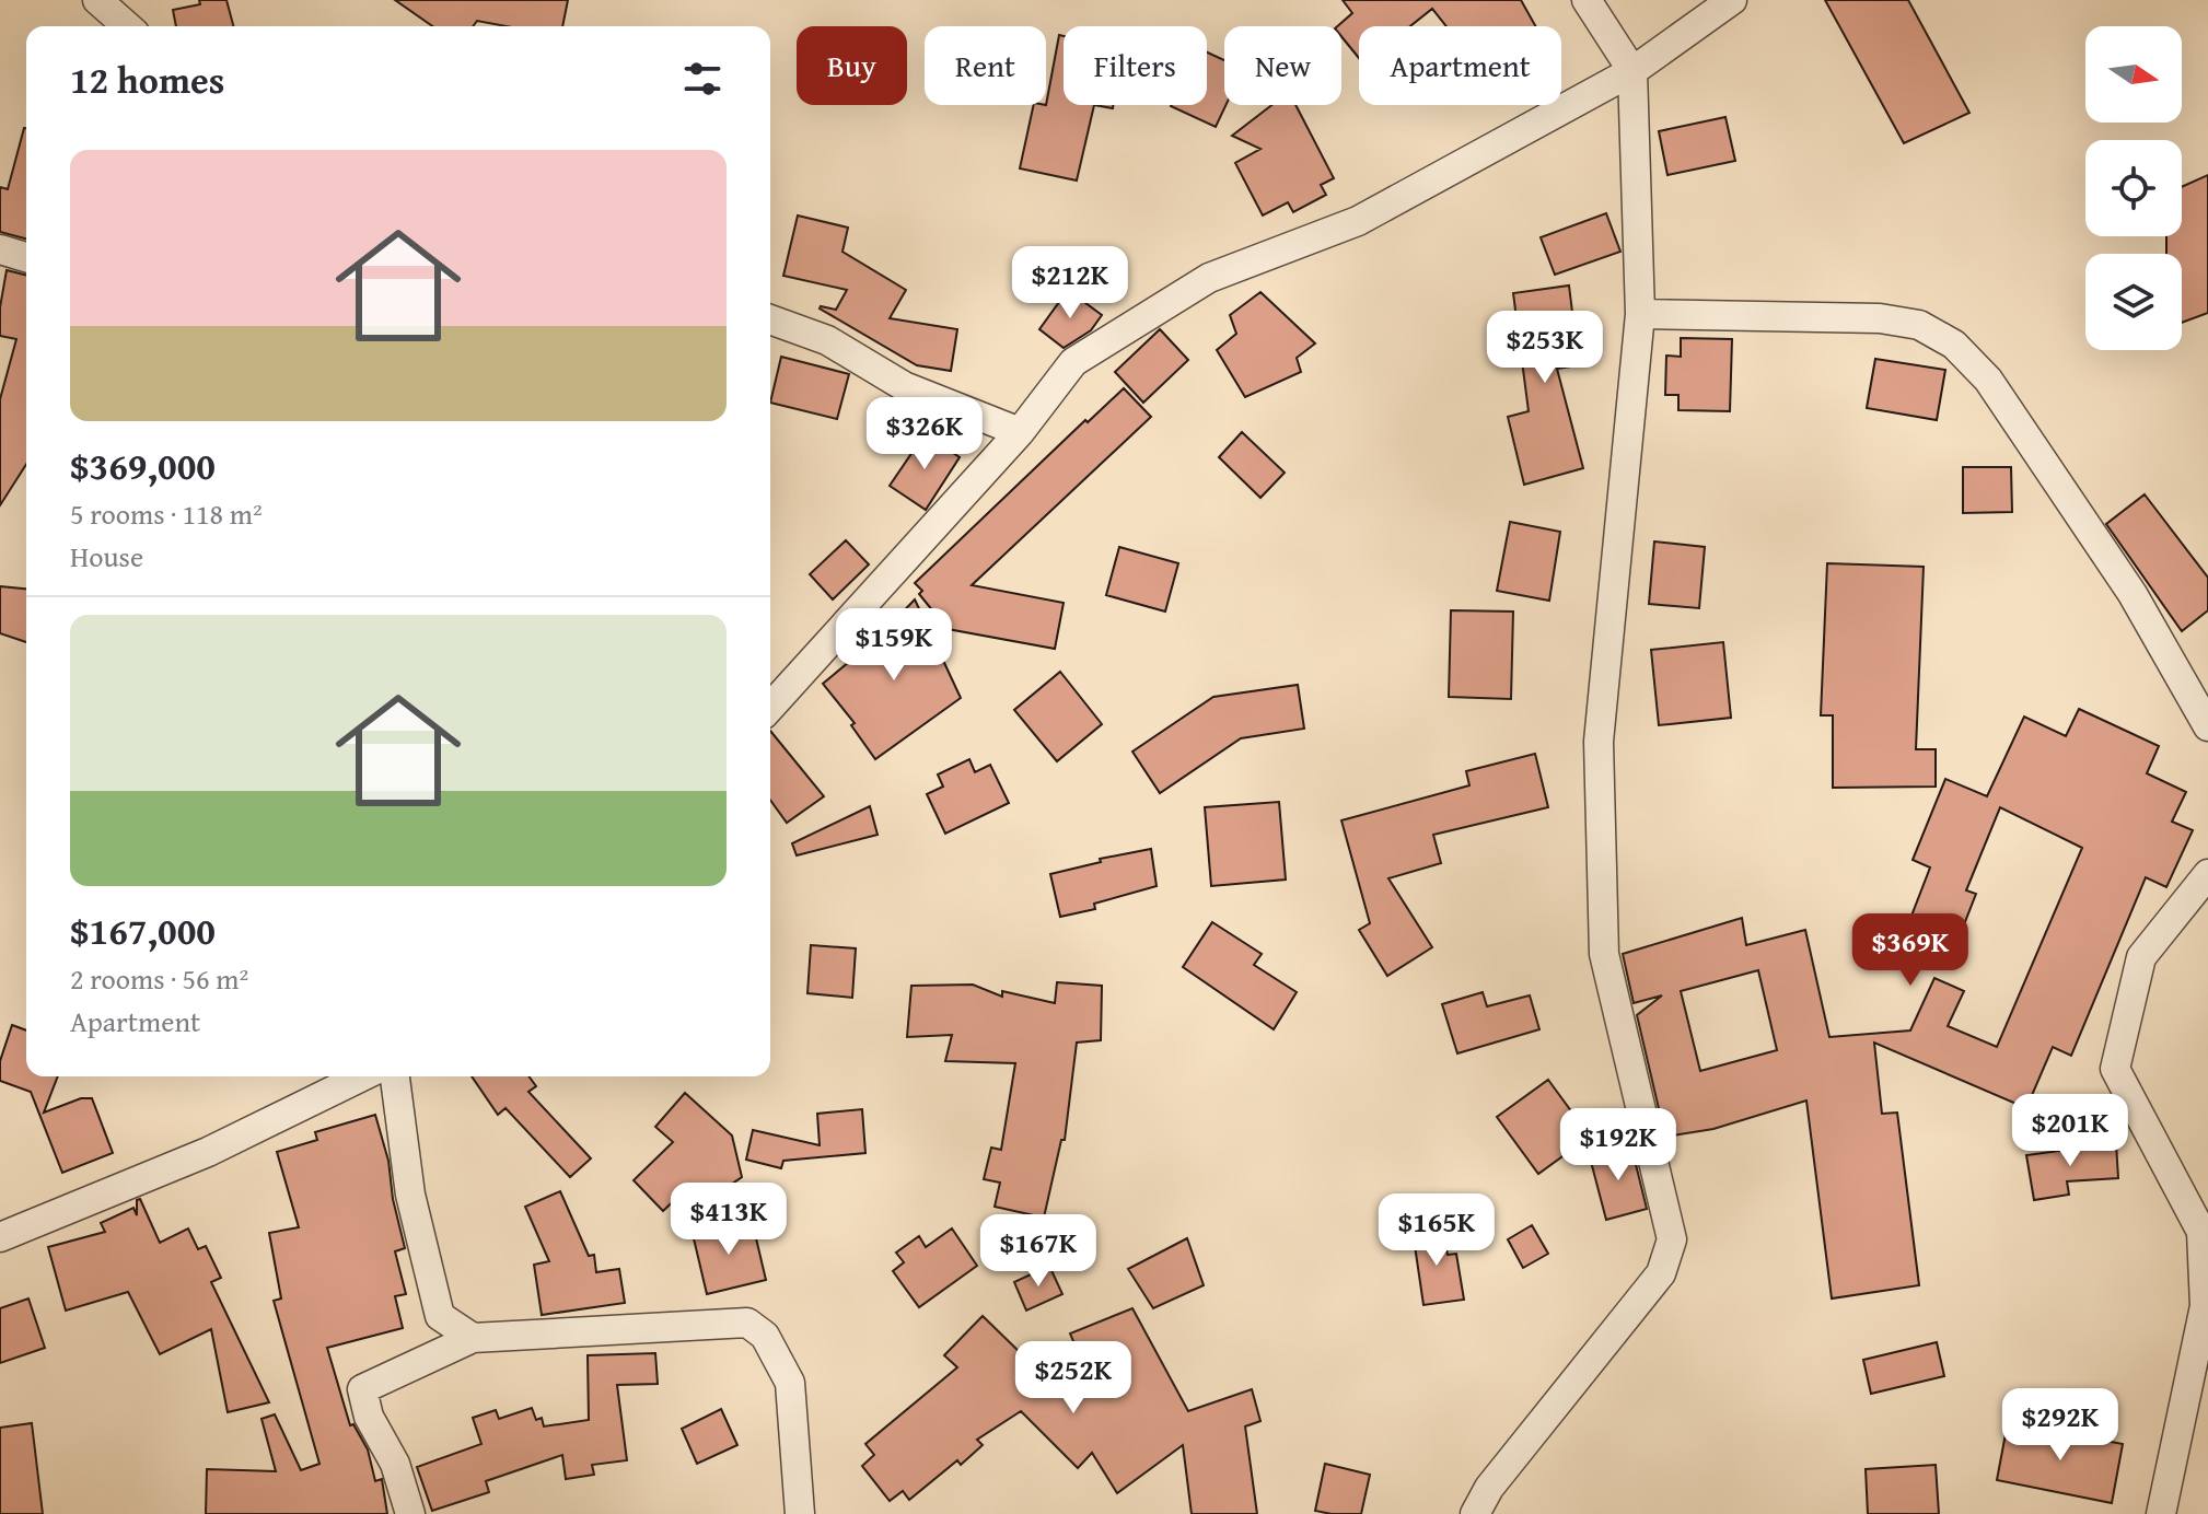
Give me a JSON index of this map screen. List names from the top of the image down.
{
  "north": "right",
  "page": {
    "chip": [
      "Buy",
      "Rent",
      "Filters",
      "New",
      "Apartment"
    ],
    "heading": "12 homes",
    "list": [
      {
        "name": "$369,000",
        "note": "5 rooms · 118 m² · House"
      },
      {
        "name": "$167,000",
        "note": "2 rooms · 56 m² · Apartment"
      }
    ],
    "price": [
      "$212K",
      "$253K",
      "$326K",
      "$159K",
      "$369K",
      "$201K",
      "$192K",
      "$413K",
      "$165K",
      "$167K",
      "$252K",
      "$292K"
    ]
  }
}
